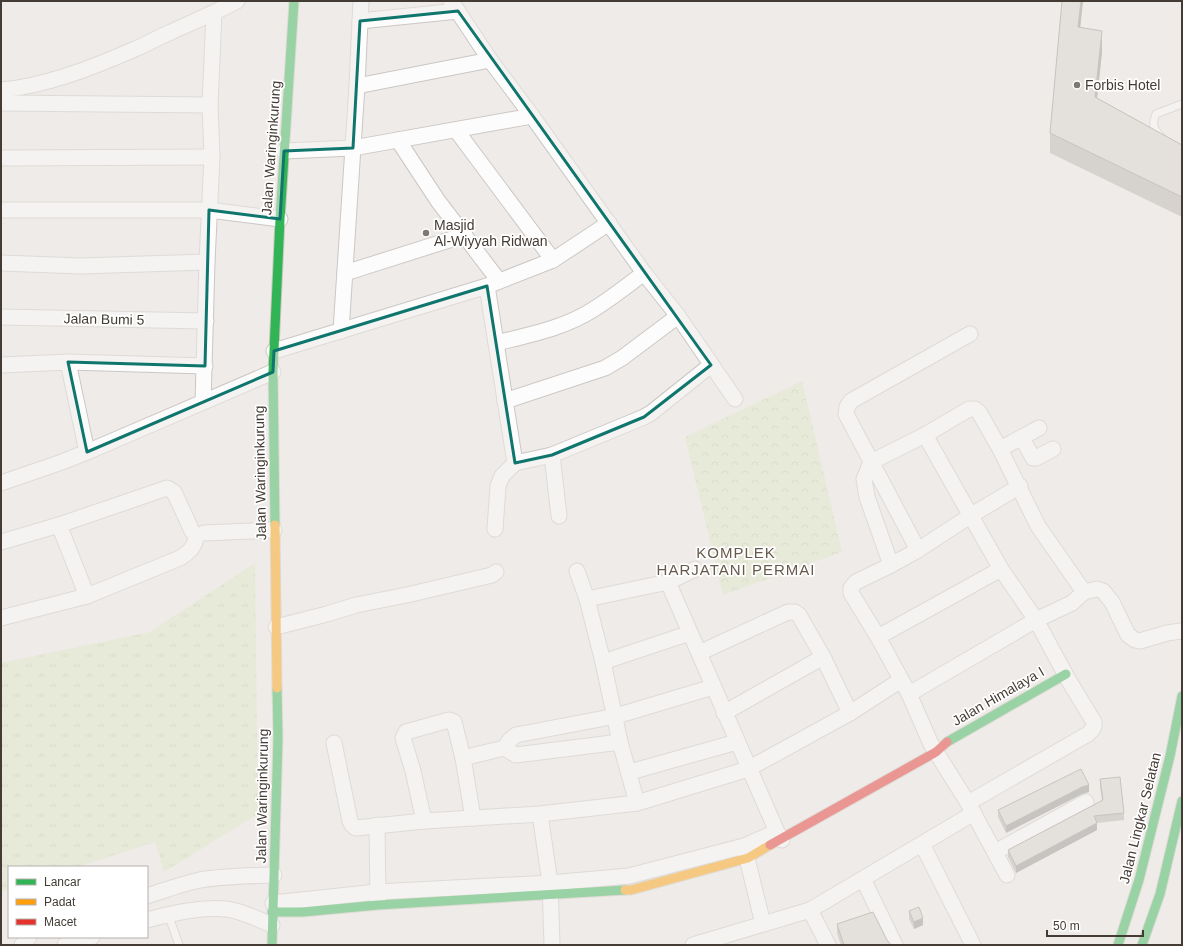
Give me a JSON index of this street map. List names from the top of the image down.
{
  "streets": {
    "main road": ["Jalan Waringinkurung", "Jalan Himalaya I", "Jalan Lingkar Selatan"],
    "street": ["Jalan Bumi 5"]
  },
  "districts": ["KOMPLEK HARJATANI PERMAI"],
  "places": ["Forbis Hotel", "Masjid Al-Wiyyah Ridwan"],
  "legend": ["Lancar", "Padat", "Macet"],
  "scale_bar": "50 m"
}
